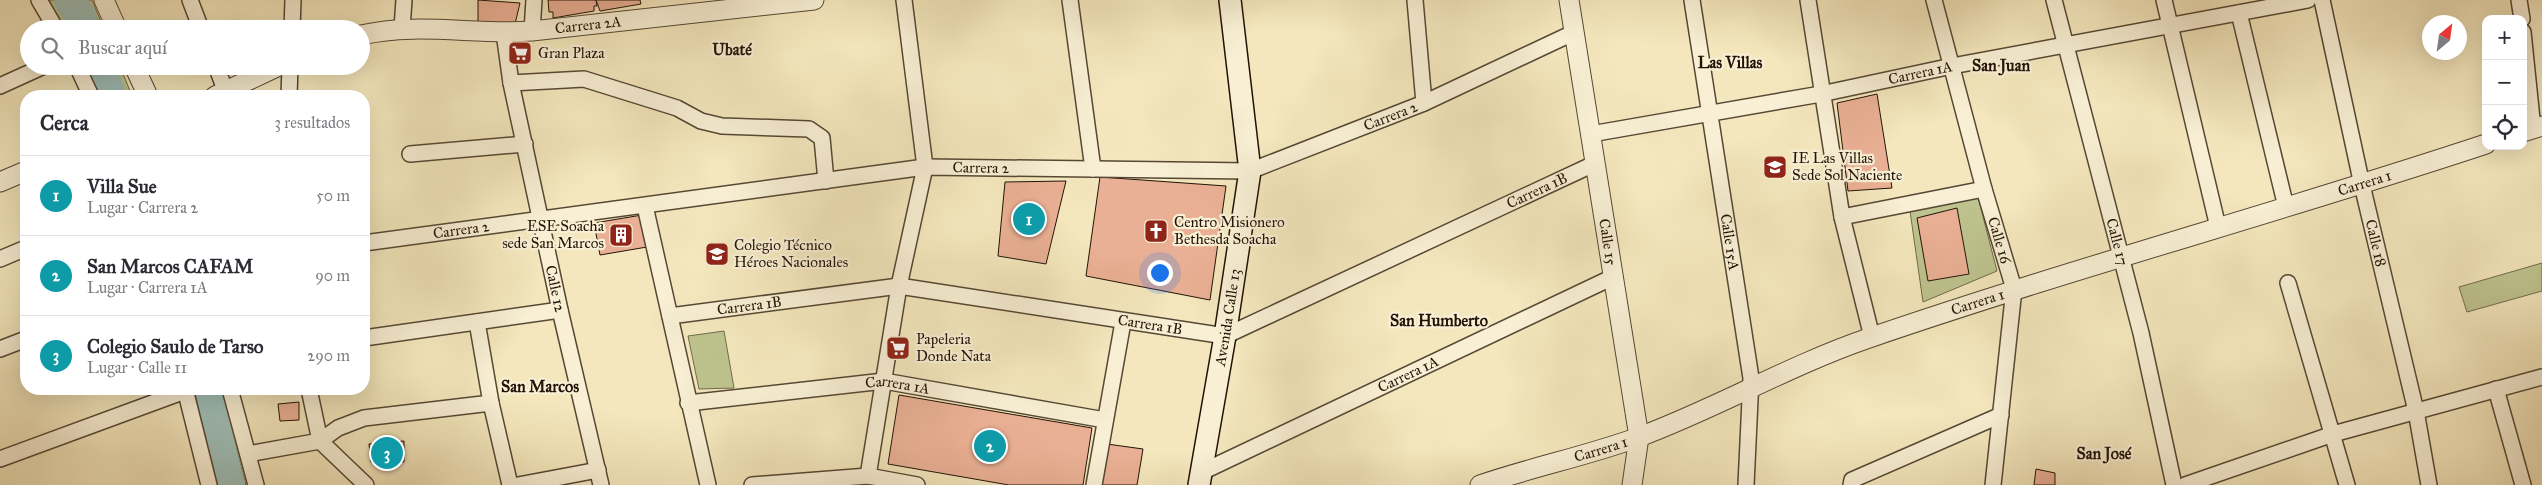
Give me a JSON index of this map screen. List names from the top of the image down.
{
  "streets": {
    "main road": ["Avenida Calle 13"],
    "street": [
      "Carrera 2A",
      "Carrera 1A",
      "Carrera 2",
      "Carrera 1",
      "Carrera 1B",
      "Calle 16",
      "Calle 15",
      "Calle 15A",
      "Calle 17",
      "Calle 18",
      "Calle 12"
    ]
  },
  "crossings": [
    ["Carrera 2A", "Calle 12"],
    ["Carrera 1A", "Calle 16"],
    ["Carrera 1A", "Calle 15"],
    ["Carrera 1A", "Calle 15A"],
    ["Carrera 1A", "Calle 17"],
    ["Carrera 1A", "Avenida Calle 13"],
    ["Carrera 2", "Calle 15"],
    ["Carrera 2", "Calle 12"],
    ["Carrera 2", "Avenida Calle 13"],
    ["Carrera 1", "Calle 16"],
    ["Carrera 1", "Calle 15"],
    ["Carrera 1", "Calle 15A"],
    ["Carrera 1", "Calle 17"],
    ["Carrera 1", "Calle 18"],
    ["Carrera 1B", "Calle 15"],
    ["Carrera 1B", "Avenida Calle 13"]
  ],
  "districts": [
    "Ubaté",
    "Las Villas",
    "San Juan",
    "San Humberto",
    "San Marcos",
    "San José"
  ],
  "places": {
    "supermarket": ["Gran Plaza", "Papeleria Donde Nata"],
    "school or university": ["IE Las Villas Sede Sol Naciente", "Colegio Técnico Héroes Nacionales"],
    "church": ["Centro Misionero Bethesda Soacha"],
    "building": ["ESE Soacha sede San Marcos"]
  },
  "north": "top right",
  "page": {
    "map_buttons": ["+", "−"],
    "search": "Buscar aquí",
    "heading": ["Cerca", "3 resultados"],
    "list": [
      {
        "mark": "1",
        "name": "Villa Sue",
        "note": "Lugar · Carrera 2",
        "value": "50 m"
      },
      {
        "mark": "2",
        "name": "San Marcos CAFAM",
        "note": "Lugar · Carrera 1A",
        "value": "90 m"
      },
      {
        "mark": "3",
        "name": "Colegio Saulo de Tarso",
        "note": "Lugar · Calle 11",
        "value": "290 m"
      }
    ],
    "pins": ["1", "2", "3"]
  }
}
